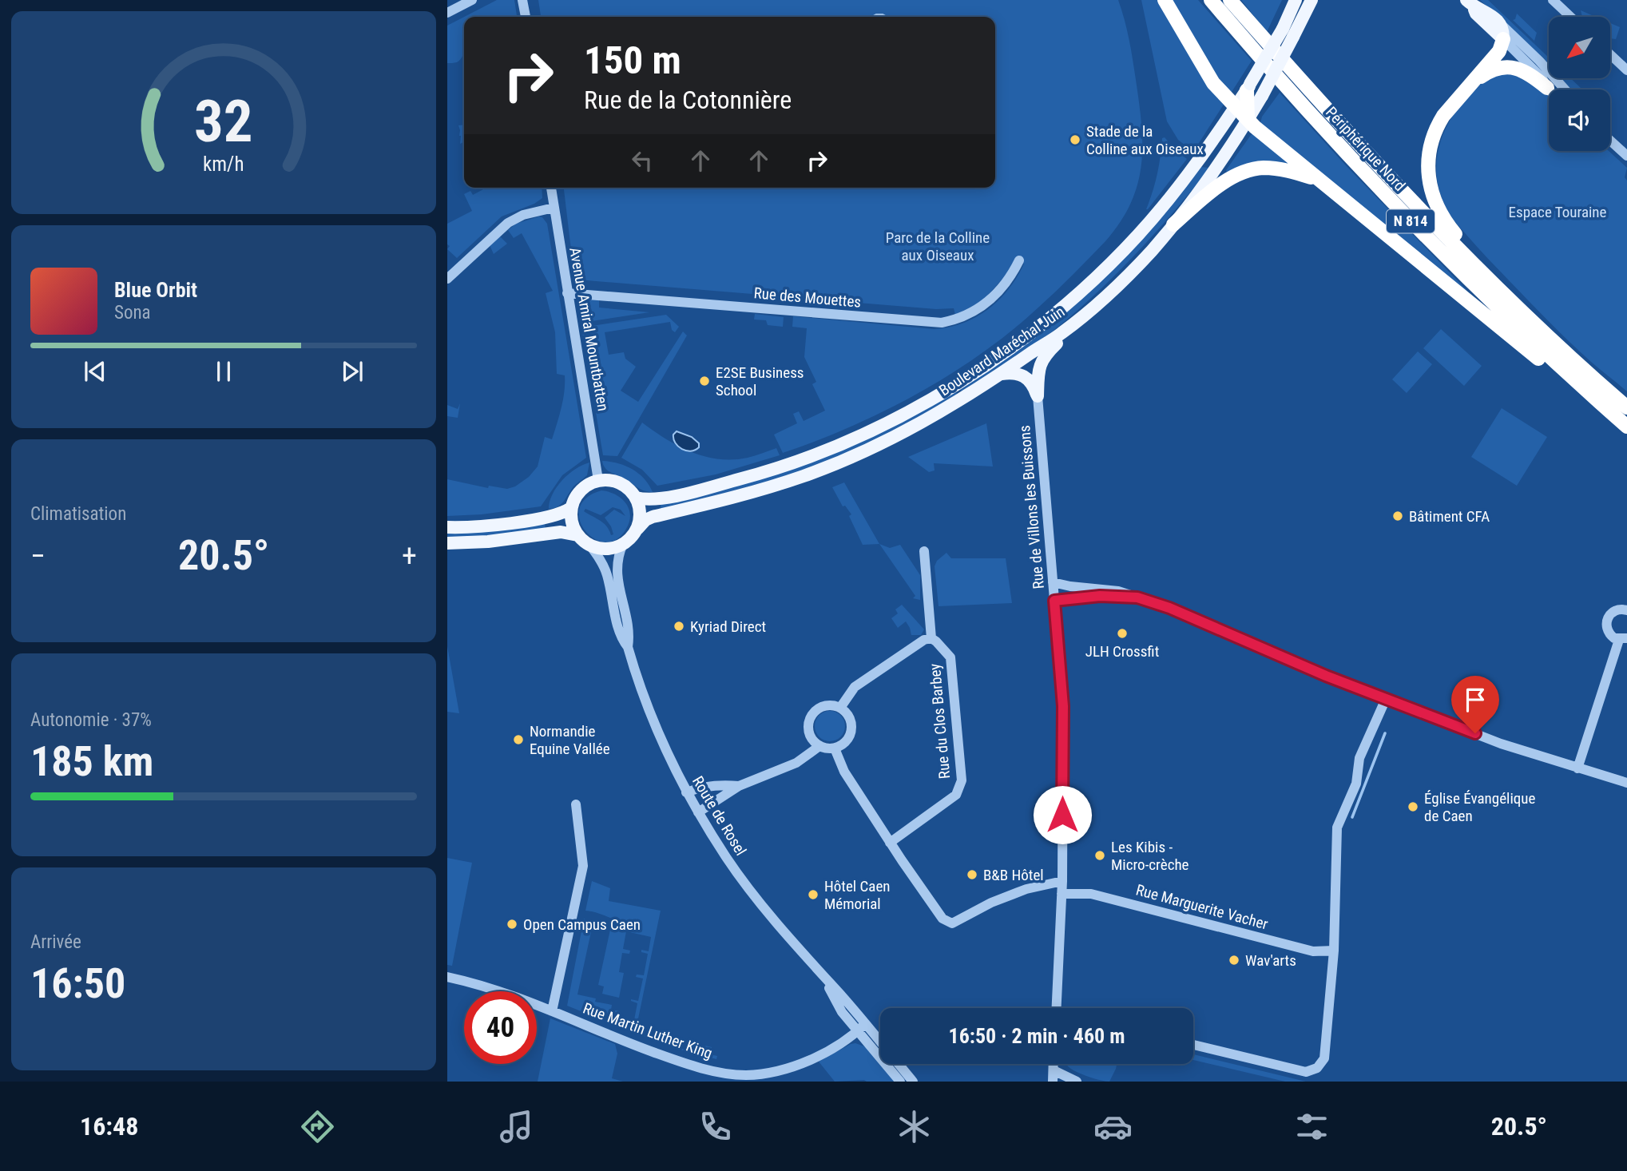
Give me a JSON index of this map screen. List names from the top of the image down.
{
  "streets": {
    "highway": ["Périphérique Nord", "N 814"],
    "main road": ["Boulevard Maréchal Juin"],
    "street": [
      "Rue des Mouettes",
      "Avenue Amiral Mountbatten",
      "Rue de Villons les Buissons",
      "Rue du Clos Barbey",
      "Route de Rosel",
      "Rue Marguerite Vacher",
      "Rue Martin Luther King"
    ]
  },
  "crossings": [
    ["Rue des Mouettes", "Avenue Amiral Mountbatten"],
    ["Avenue Amiral Mountbatten", "Boulevard Maréchal Juin"],
    ["Avenue Amiral Mountbatten", "Route de Rosel"],
    ["Boulevard Maréchal Juin", "Route de Rosel"],
    ["Rue de Villons les Buissons", "Rue Marguerite Vacher"],
    ["Route de Rosel", "Rue Martin Luther King"]
  ],
  "parks": ["Espace Touraine", "Parc de la Colline aux Oiseaux"],
  "places": [
    "Stade de la Colline aux Oiseaux",
    "E2SE Business School",
    "Bâtiment CFA",
    "Kyriad Direct",
    "JLH Crossfit",
    "Normandie Equine Vallée",
    "Église Évangélique de Caen",
    "Les Kibis - Micro-crèche",
    "B&B Hôtel",
    "Hôtel Caen Mémorial",
    "Open Campus Caen",
    "Wav'arts"
  ],
  "north": "bottom left",
  "page": {
    "turn": ["150 m", "Rue de la Cotonnière"],
    "song": ["Blue Orbit", "Sona"],
    "tile": [
      "Climatisation",
      ["Autonomie · 37%", "185 km"],
      ["Arrivée", "16:50"]
    ],
    "heat": ["−", "20.5°", "+"],
    "limit": "40",
    "trip": "16:50 · 2 min · 460 m",
    "tabs": ["16:48", "20.5°"],
    "gauge": ["32", "km/h"]
  }
}
